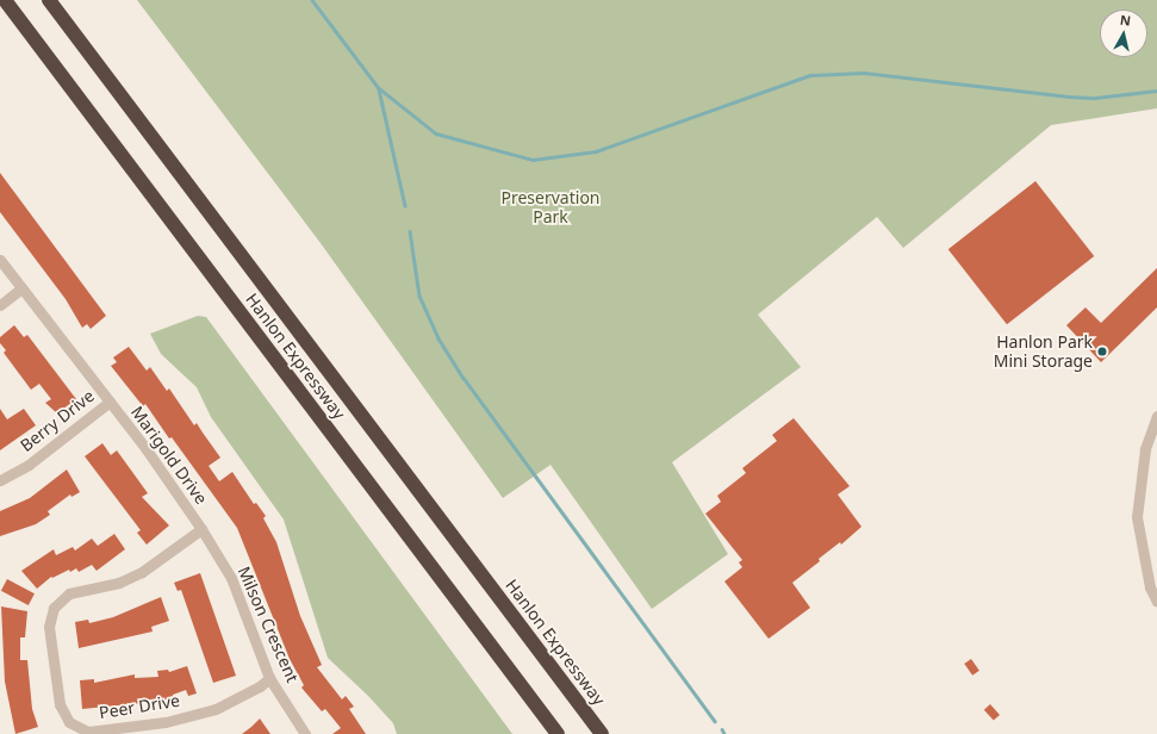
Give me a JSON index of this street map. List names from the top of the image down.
{
  "streets": {
    "highway": ["Hanlon Expressway"],
    "street": [
      "Berry Drive",
      "Marigold Drive",
      "Milson Crescent",
      "Peer Drive"
    ]
  },
  "crossings": [
    ["Berry Drive", "Marigold Drive"],
    ["Marigold Drive", "Milson Crescent"],
    ["Marigold Drive", "Peer Drive"],
    ["Milson Crescent", "Peer Drive"]
  ],
  "parks": ["Preservation Park"],
  "places": ["Hanlon Park Mini Storage"],
  "north": "top"
}
